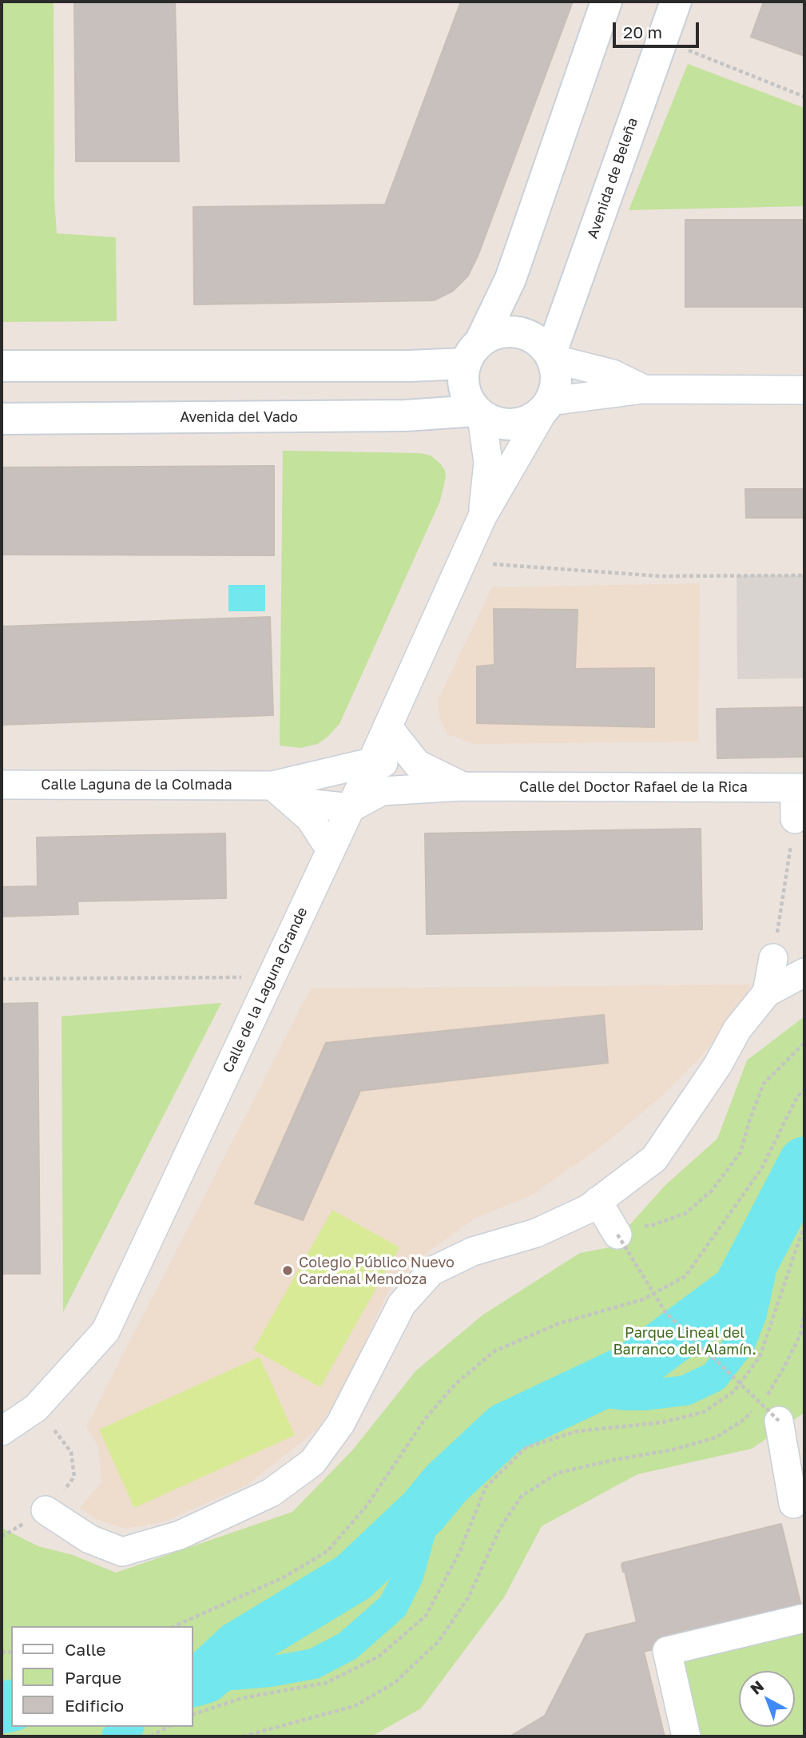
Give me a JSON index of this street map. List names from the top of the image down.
{
  "streets": {
    "street": [
      "Avenida de Beleña",
      "Avenida del Vado",
      "Calle Laguna de la Colmada",
      "Calle del Doctor Rafael de la Rica",
      "Calle de la Laguna Grande"
    ]
  },
  "crossings": [
    ["Avenida de Beleña", "Avenida del Vado"],
    ["Avenida de Beleña", "Calle de la Laguna Grande"],
    ["Avenida del Vado", "Calle de la Laguna Grande"],
    ["Calle del Doctor Rafael de la Rica", "Calle de la Laguna Grande"]
  ],
  "parks": ["Parque Lineal del Barranco del Alamín."],
  "places": ["Colegio Público Nuevo Cardenal Mendoza"],
  "legend": ["Calle", "Parque", "Edificio"],
  "scale_bar": "20 m",
  "north": "top left"
}
